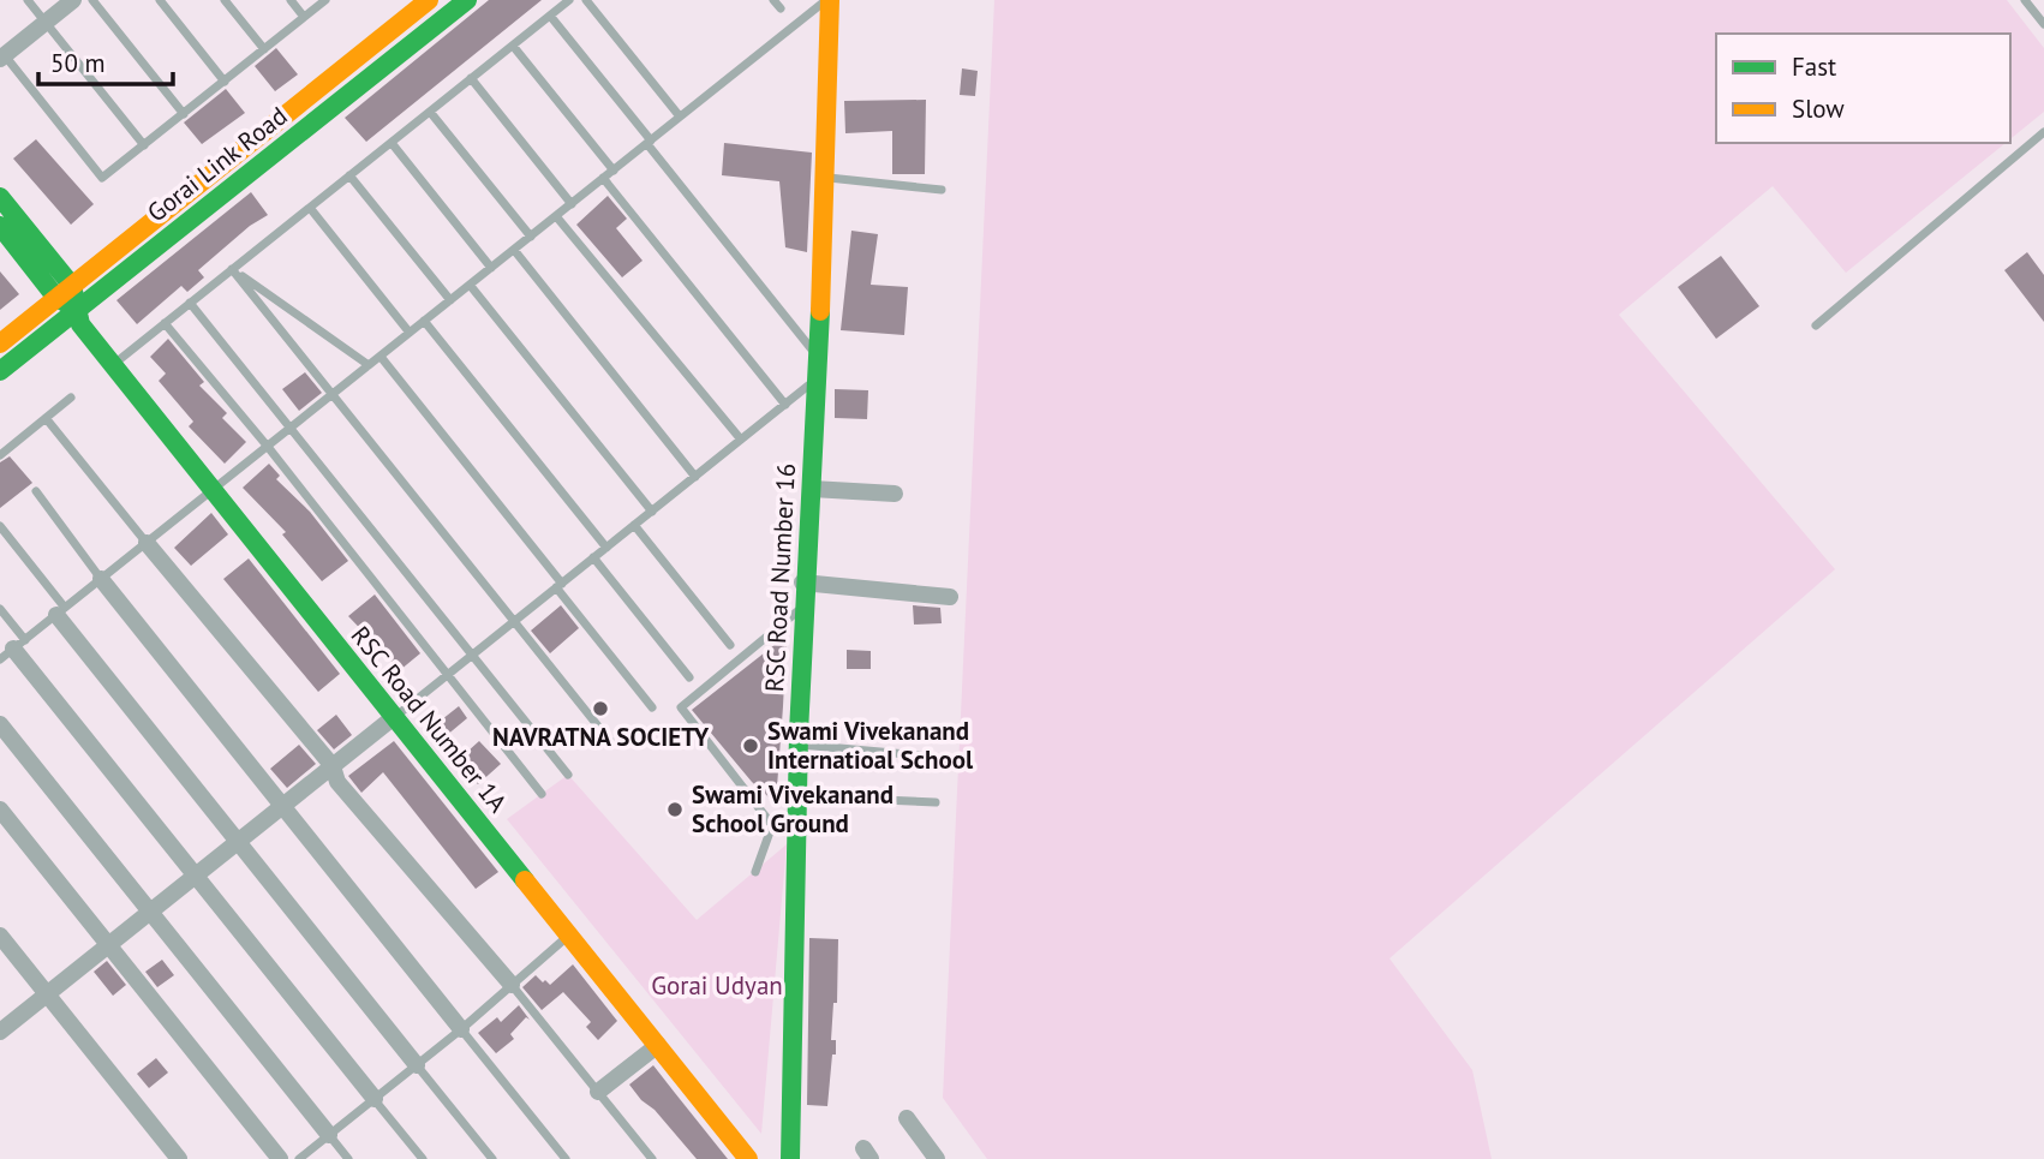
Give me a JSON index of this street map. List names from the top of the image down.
{
  "streets": {
    "street": ["Gorai Link Road", "RSC Road Number 16", "RSC Road Number 1A"]
  },
  "crossings": [
    ["Gorai Link Road", "RSC Road Number 1A"]
  ],
  "parks": ["Gorai Udyan"],
  "places": ["NAVRATNA SOCIETY", "Swami Vivekanand Internatioal School", "Swami Vivekanand School Ground"],
  "legend": ["Fast", "Slow"],
  "scale_bar": "50 m"
}
